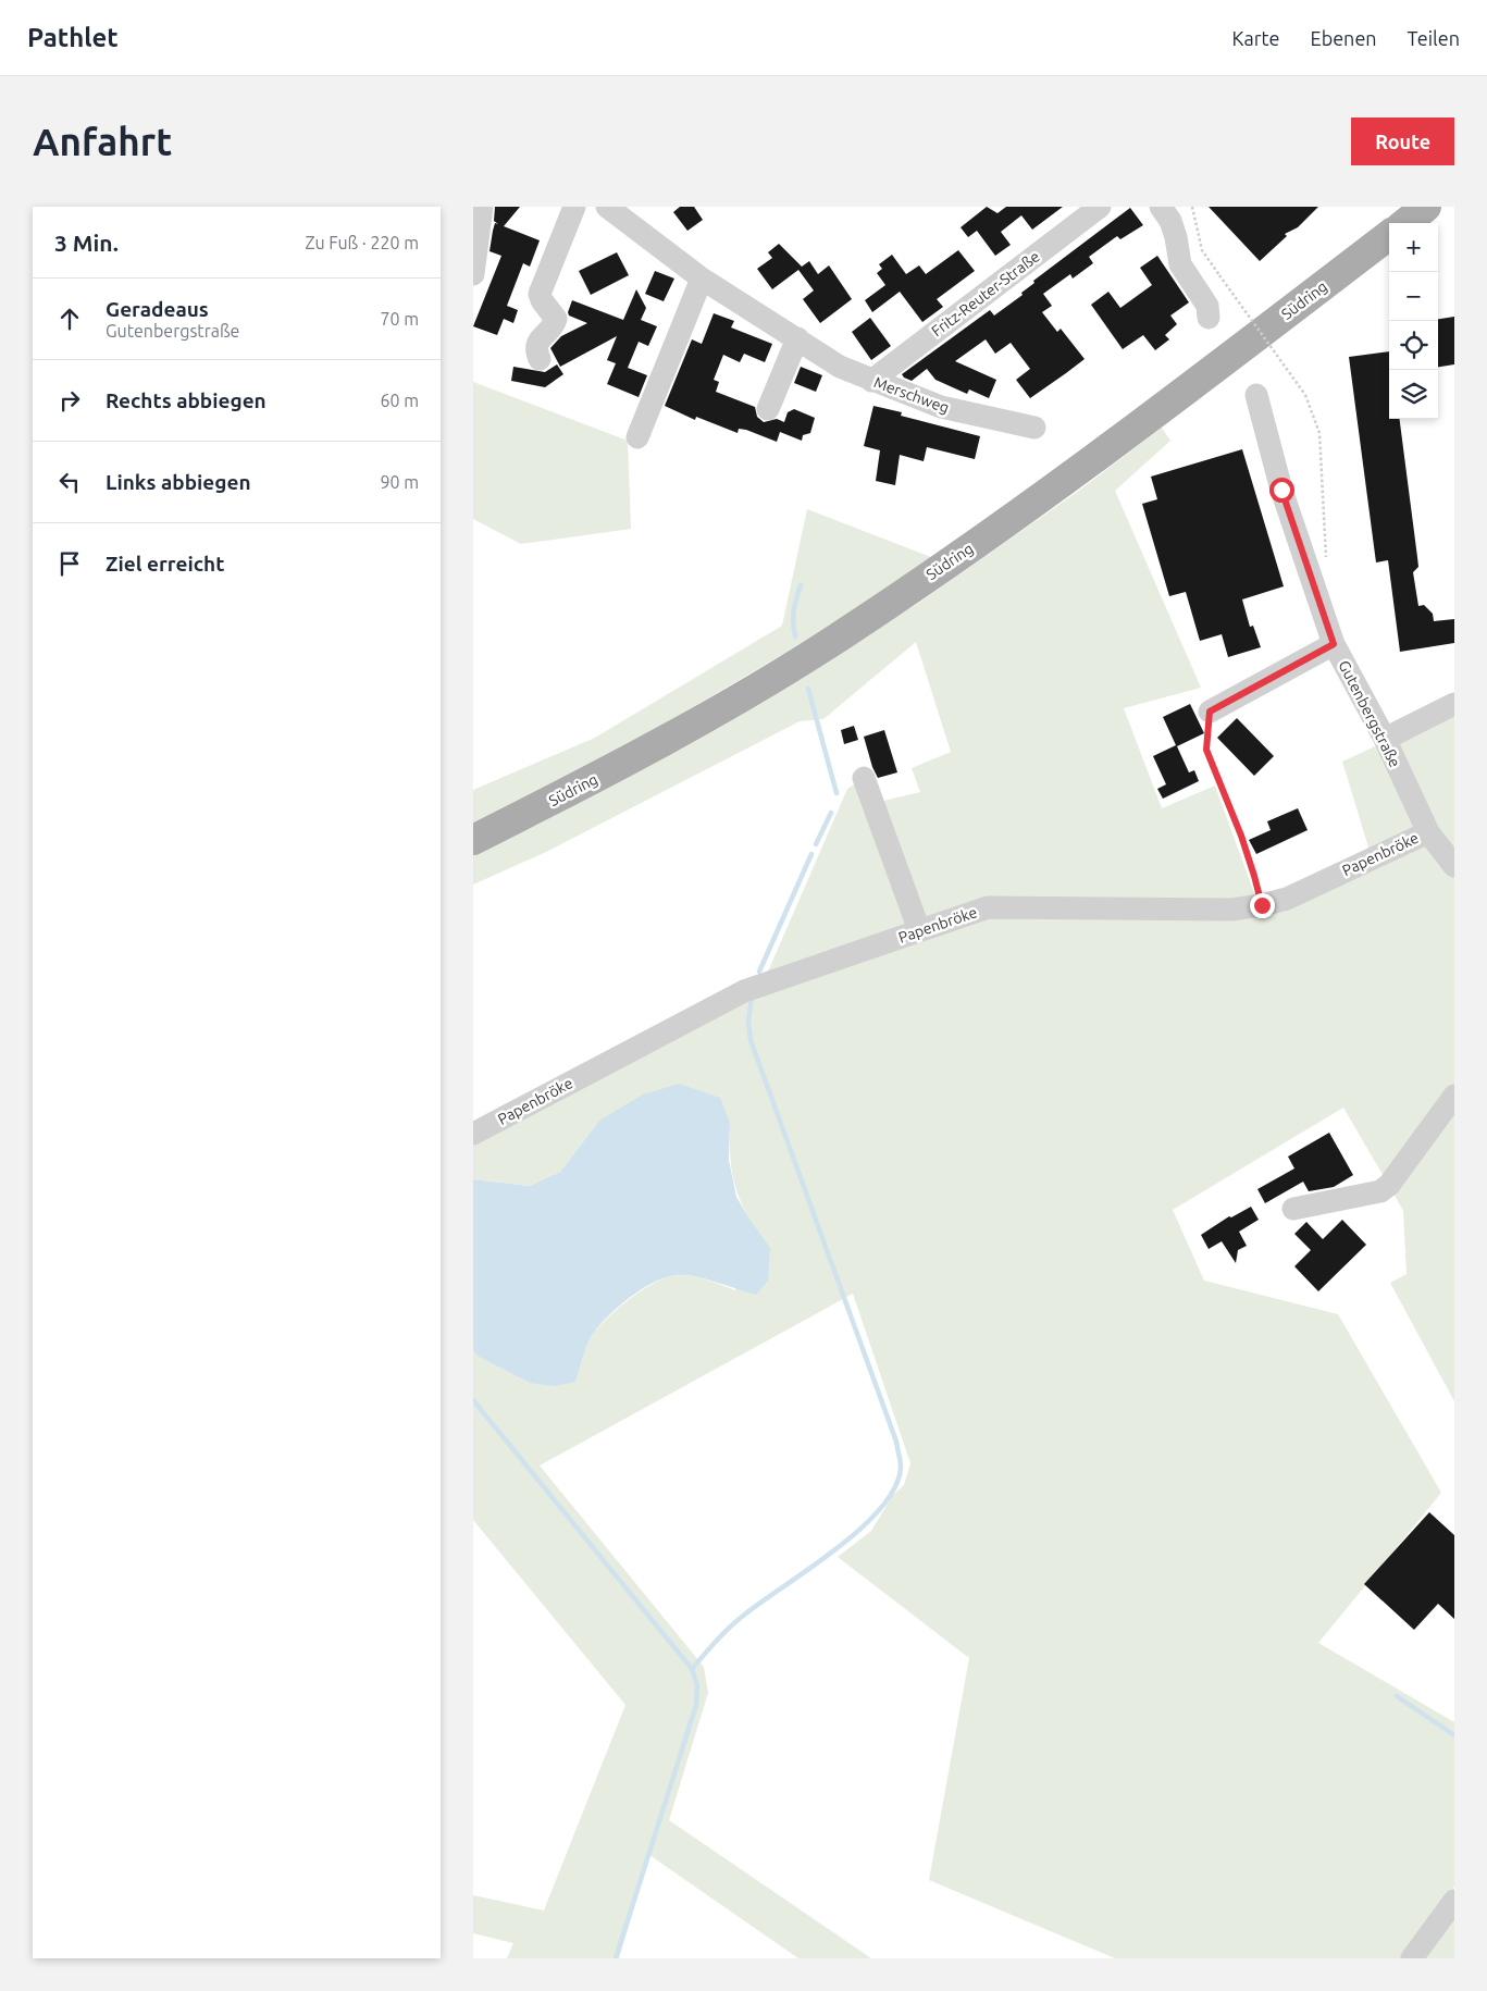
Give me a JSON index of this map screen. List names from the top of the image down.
{
  "streets": {
    "main road": ["Südring"],
    "street": [
      "Fritz-Reuter-Straße",
      "Merschweg",
      "Gutenbergstraße",
      "Papenbröke"
    ]
  },
  "crossings": [
    ["Fritz-Reuter-Straße", "Merschweg"],
    ["Gutenbergstraße", "Papenbröke"]
  ],
  "page": {
    "header": "Pathlet",
    "nav": ["Karte", "Ebenen", "Teilen"],
    "buttons": "Route",
    "title": "Anfahrt",
    "heading": ["3 Min.", "Zu Fuß · 220 m"],
    "map_buttons": ["+", "−"],
    "list": [
      ["Geradeaus", "Gutenbergstraße", "70 m"],
      ["Rechts abbiegen", "60 m"],
      ["Links abbiegen", "90 m"],
      "Ziel erreicht"
    ]
  }
}
